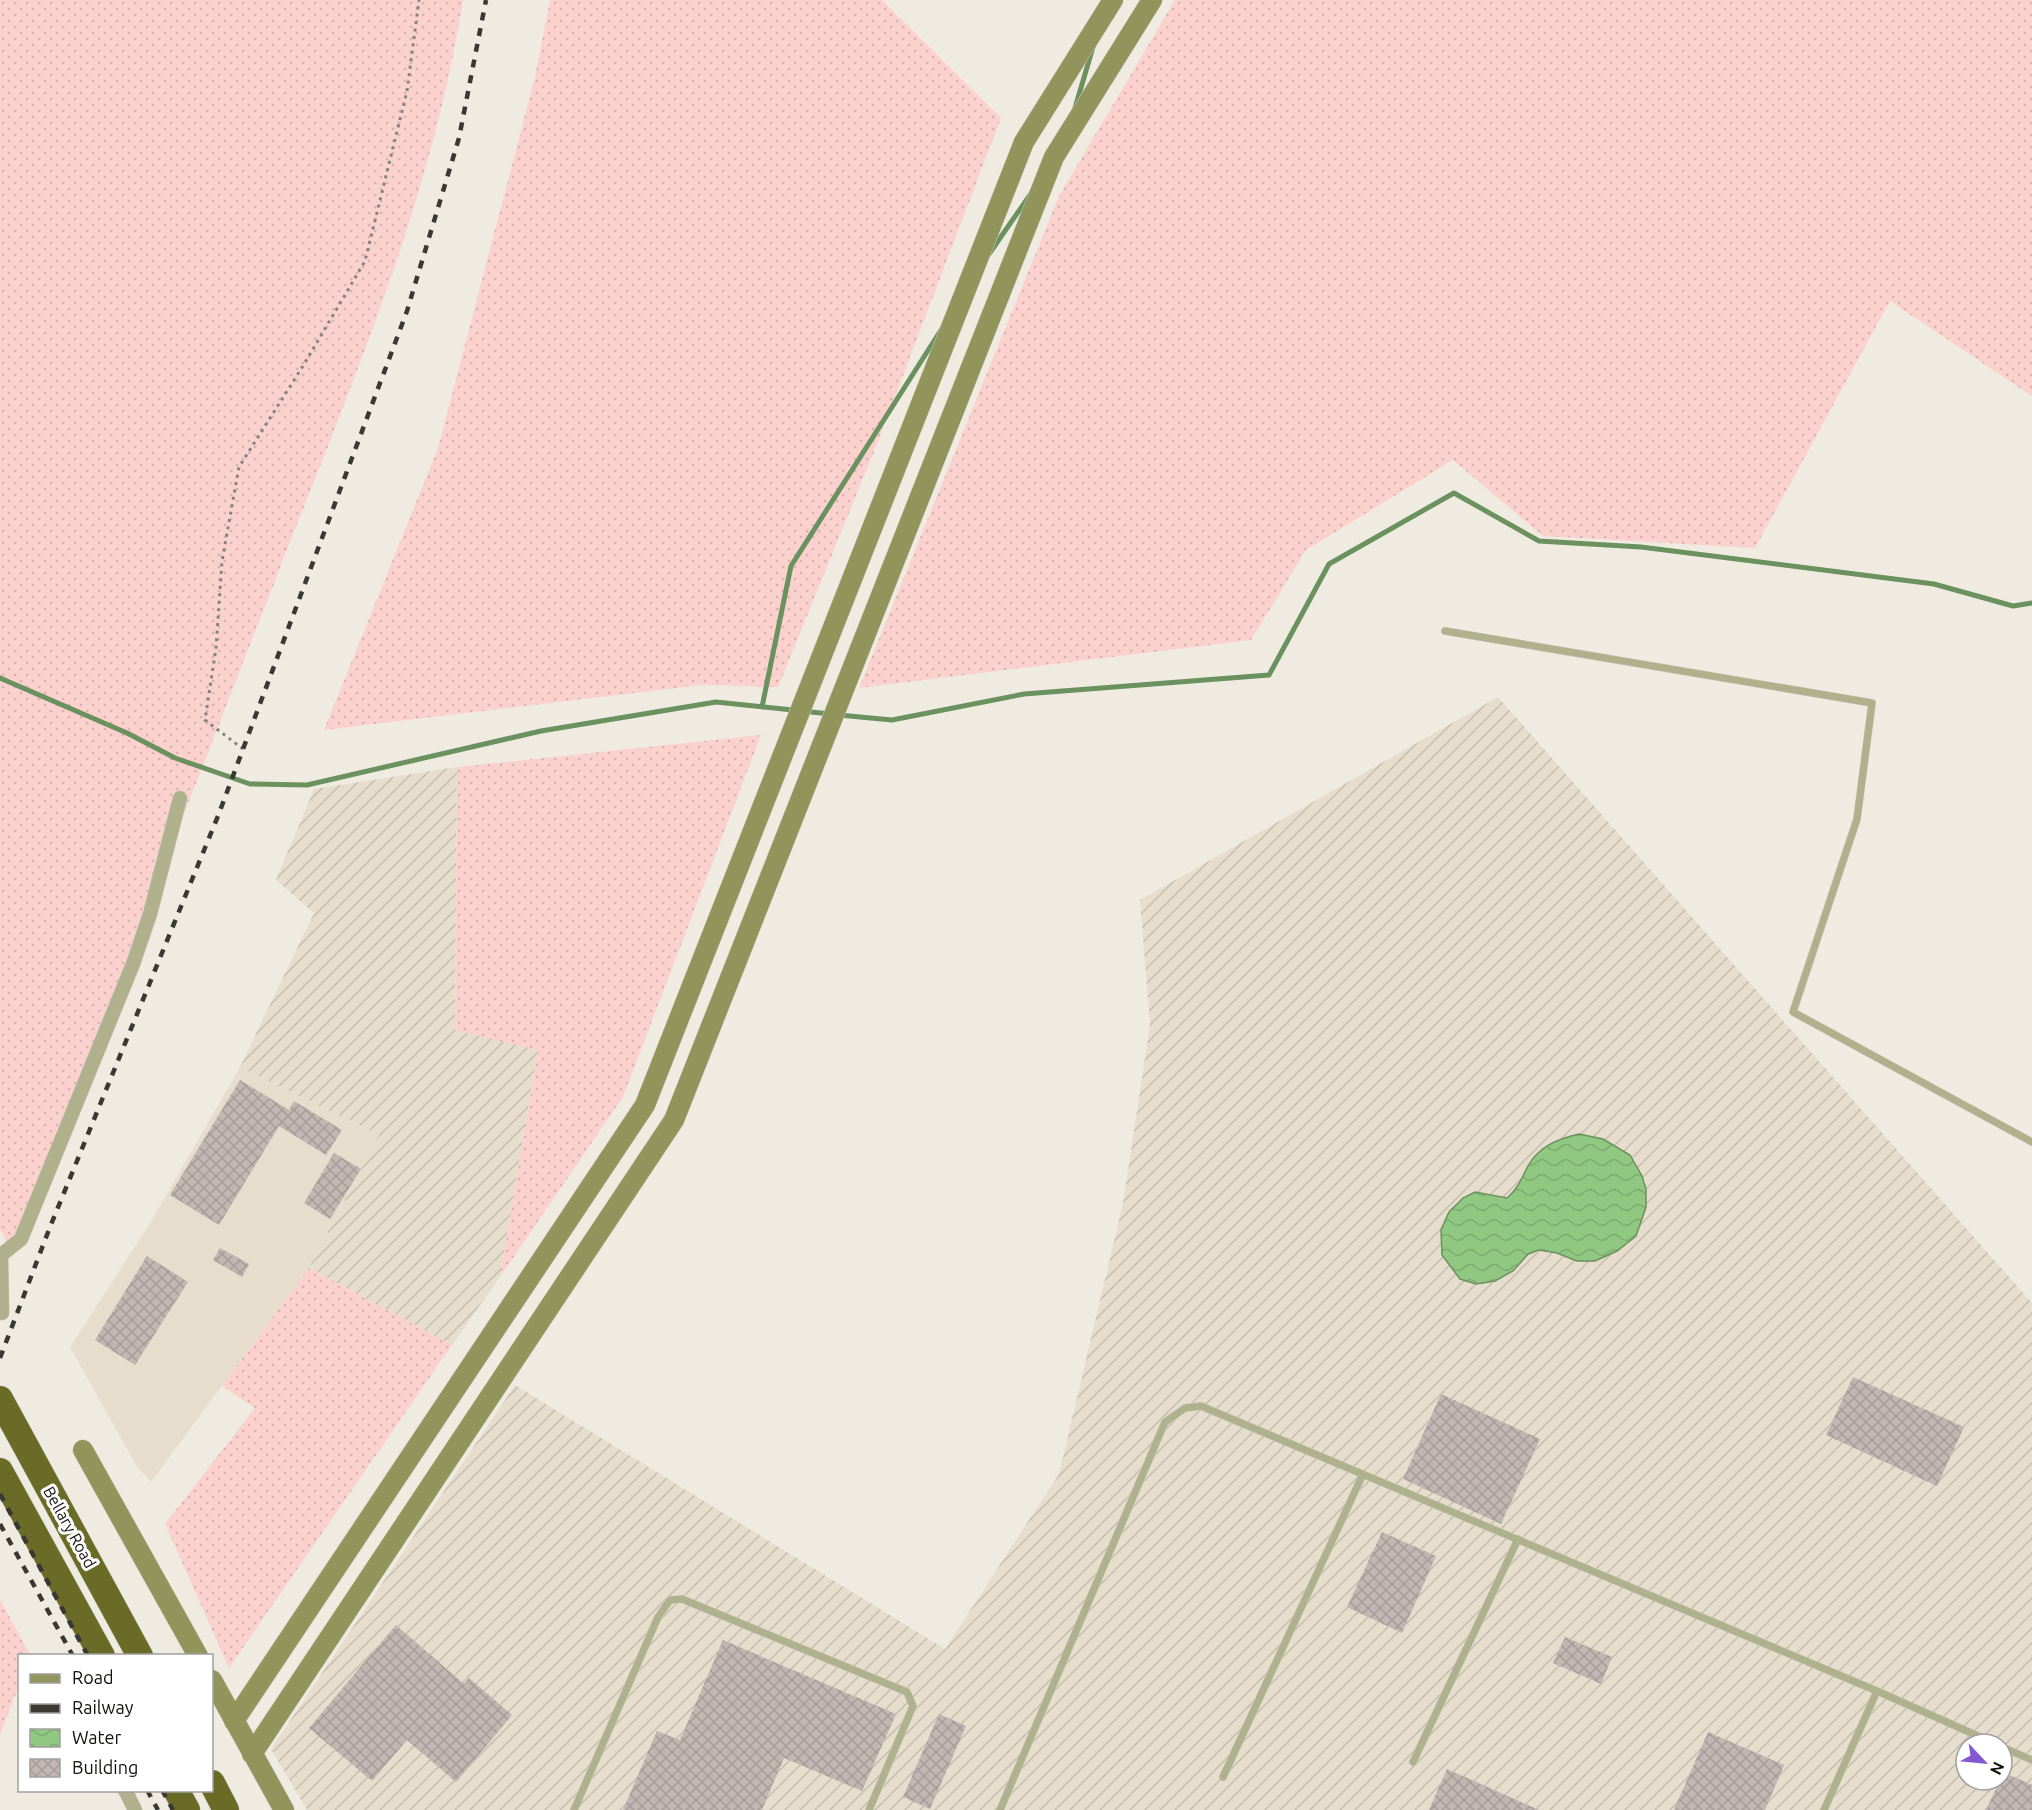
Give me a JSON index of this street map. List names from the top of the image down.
{
  "streets": {
    "highway": ["Bellary Road"]
  },
  "legend": [
    "Road",
    "Railway",
    "Water",
    "Building"
  ],
  "north": "bottom right"
}
